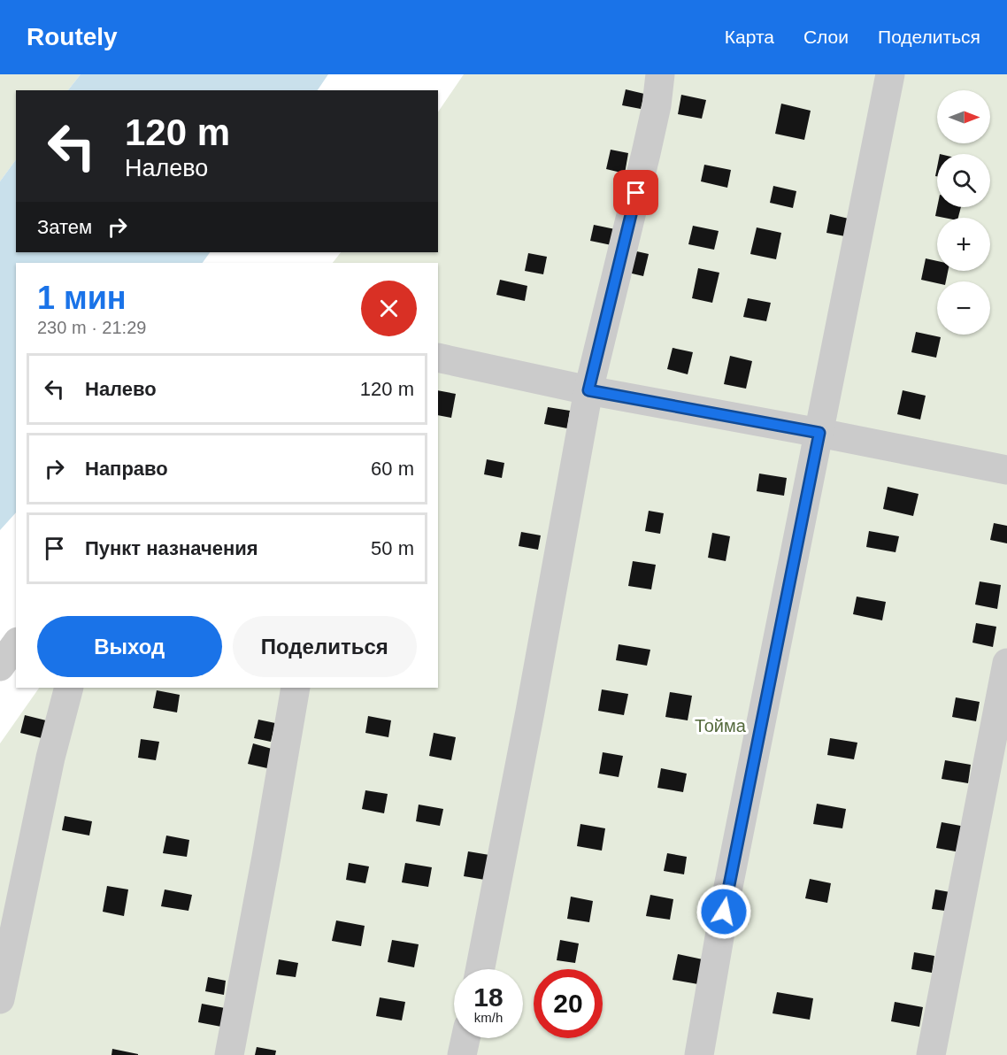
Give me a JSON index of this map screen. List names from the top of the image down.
{
  "parks": ["Тойма"],
  "north": "right",
  "page": {
    "header": "Routely",
    "nav": ["Карта", "Слои", "Поделиться"],
    "map_buttons": ["+", "−"],
    "turn": ["120 m", "Налево"],
    "then": "Затем",
    "heading": ["1 мин", "230 m · 21:29"],
    "list": [
      {
        "name": "Налево",
        "value": "120 m"
      },
      {
        "name": "Направо",
        "value": "60 m"
      },
      {
        "name": "Пункт назначения",
        "value": "50 m"
      }
    ],
    "buttons": ["Выход", "Поделиться"],
    "speed": "18 km/h",
    "limit": "20"
  }
}
